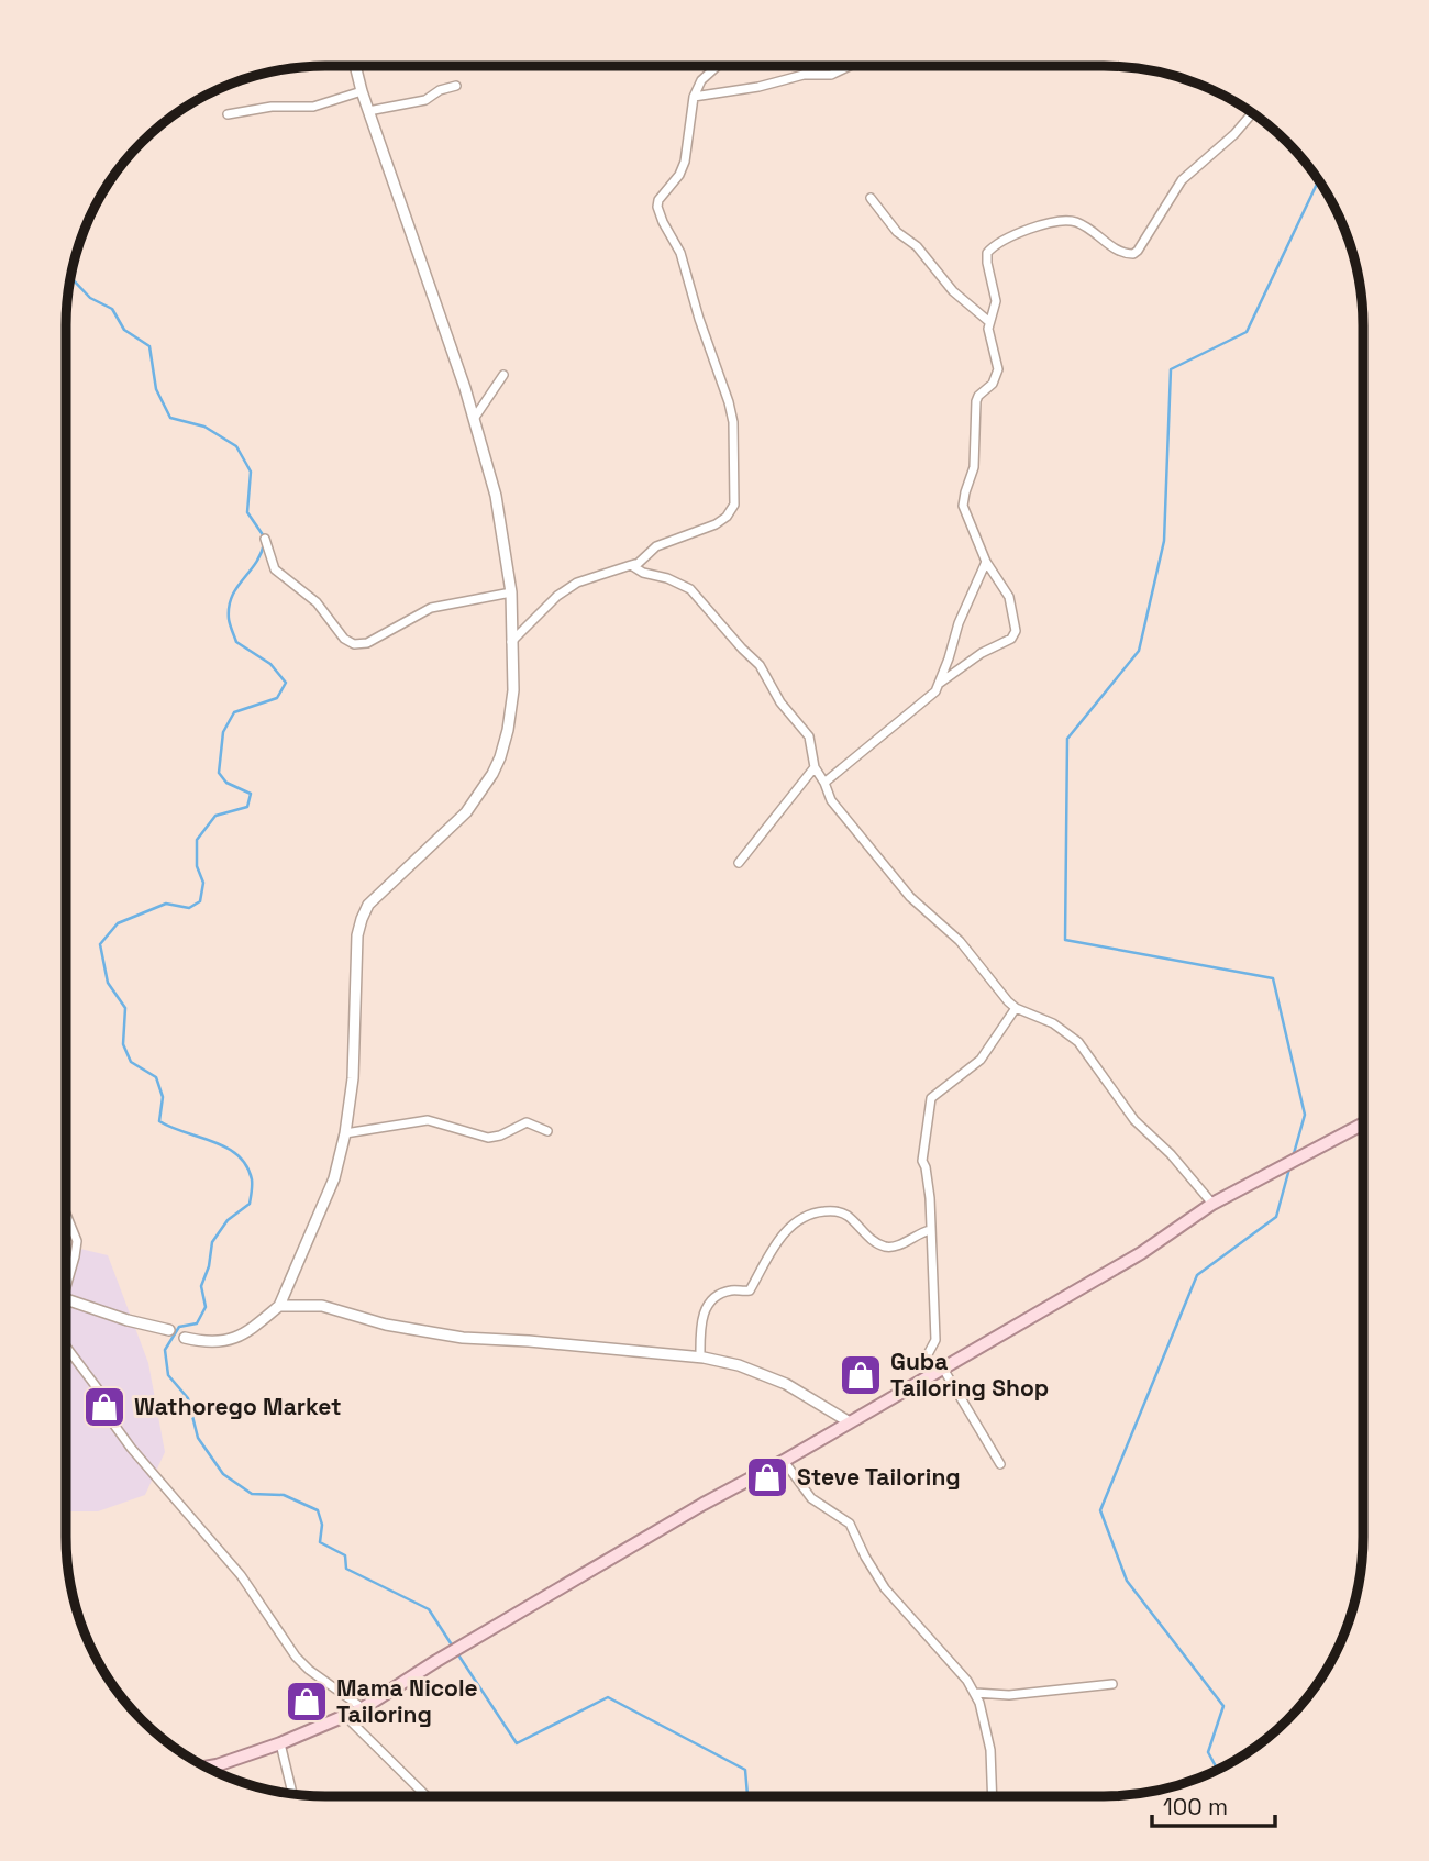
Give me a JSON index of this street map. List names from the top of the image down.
{
  "places": {
    "shop": [
      "Guba Tailoring Shop",
      "Wathorego Market",
      "Steve Tailoring",
      "Mama Nicole Tailoring"
    ]
  },
  "scale_bar": "100 m"
}
